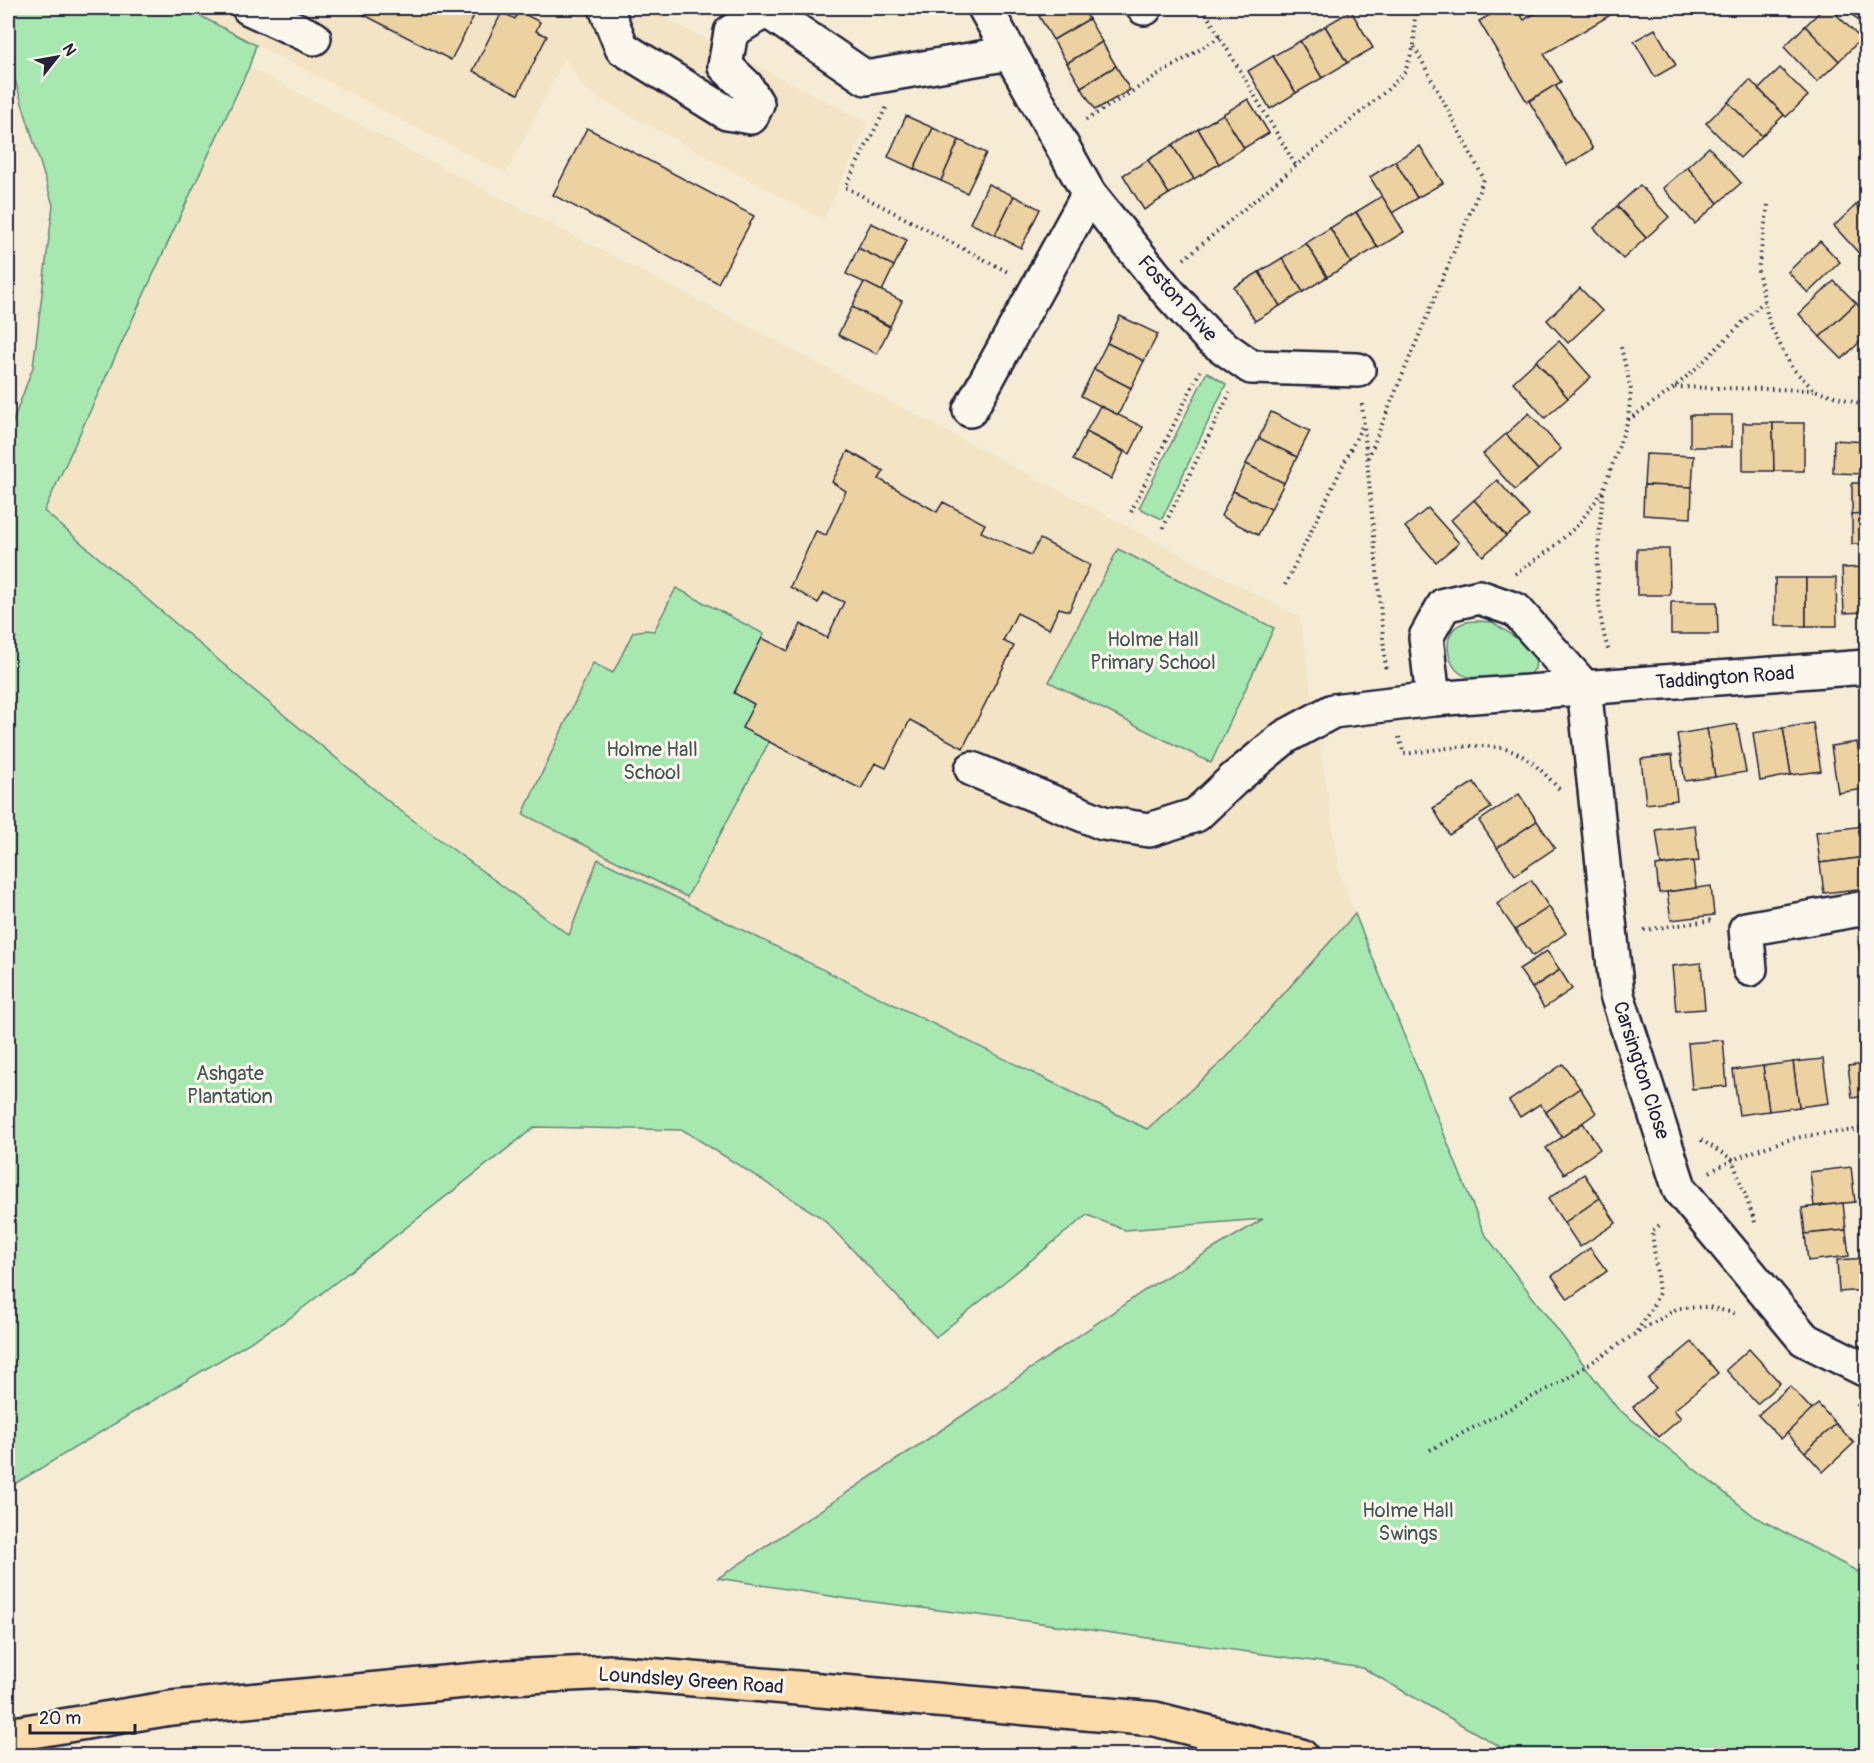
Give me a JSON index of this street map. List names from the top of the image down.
{
  "streets": {
    "main road": ["Loundsley Green Road"],
    "street": ["Foston Drive", "Taddington Road", "Carsington Close"]
  },
  "crossings": [
    ["Taddington Road", "Carsington Close"]
  ],
  "parks": [
    "Holme Hall Primary School",
    "Holme Hall School",
    "Ashgate Plantation",
    "Holme Hall Swings"
  ],
  "scale_bar": "20 m",
  "north": "top right"
}
